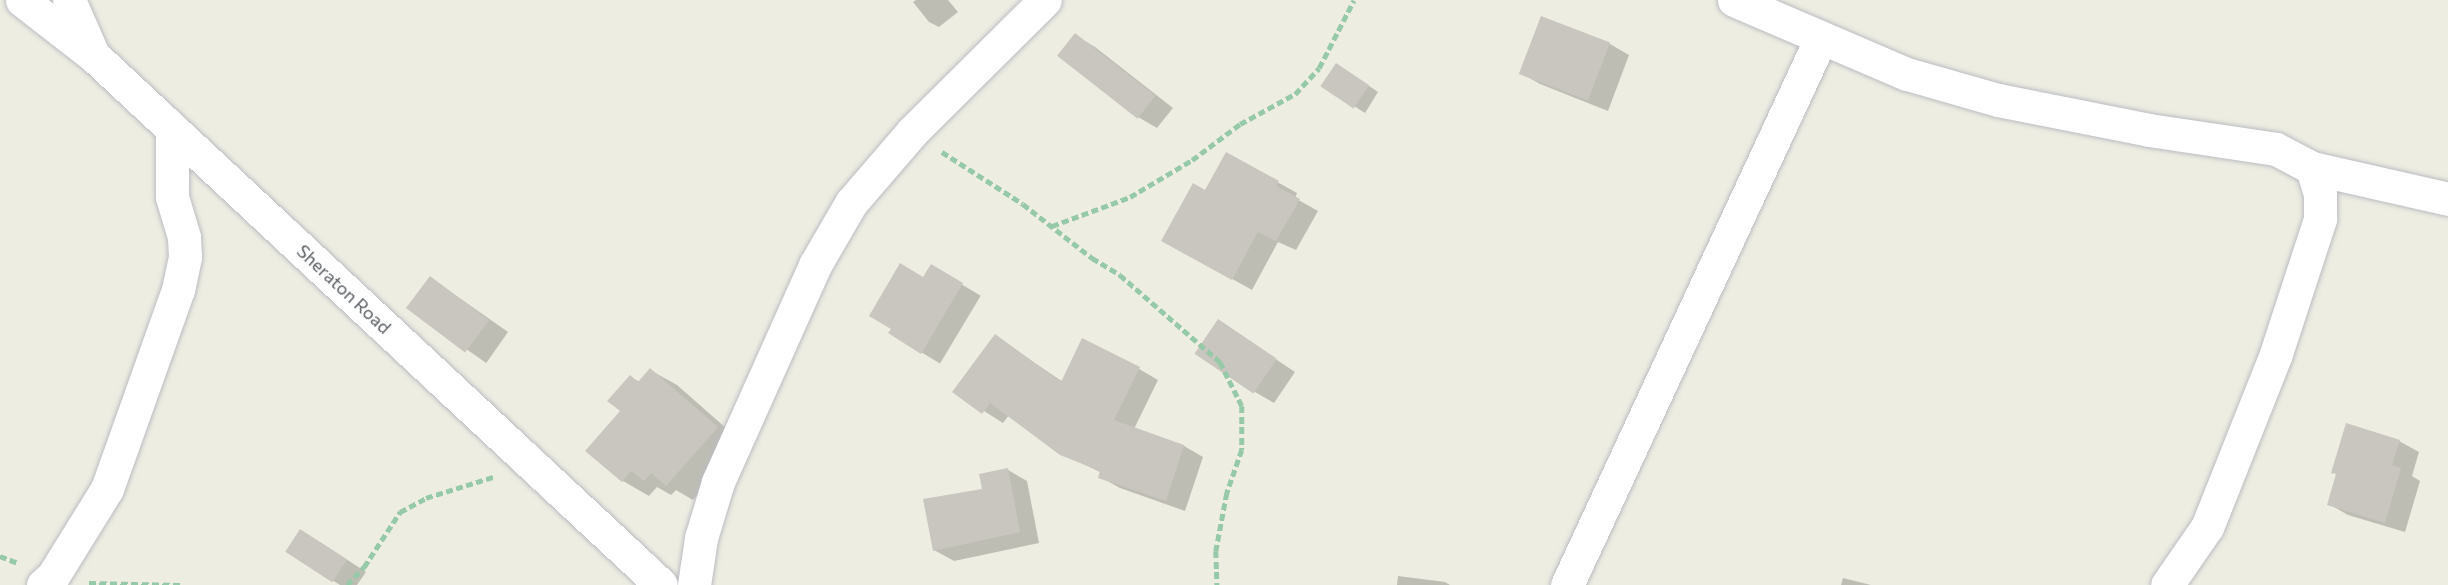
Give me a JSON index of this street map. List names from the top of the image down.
{
  "streets": {
    "street": ["Sheraton Road"]
  }
}
